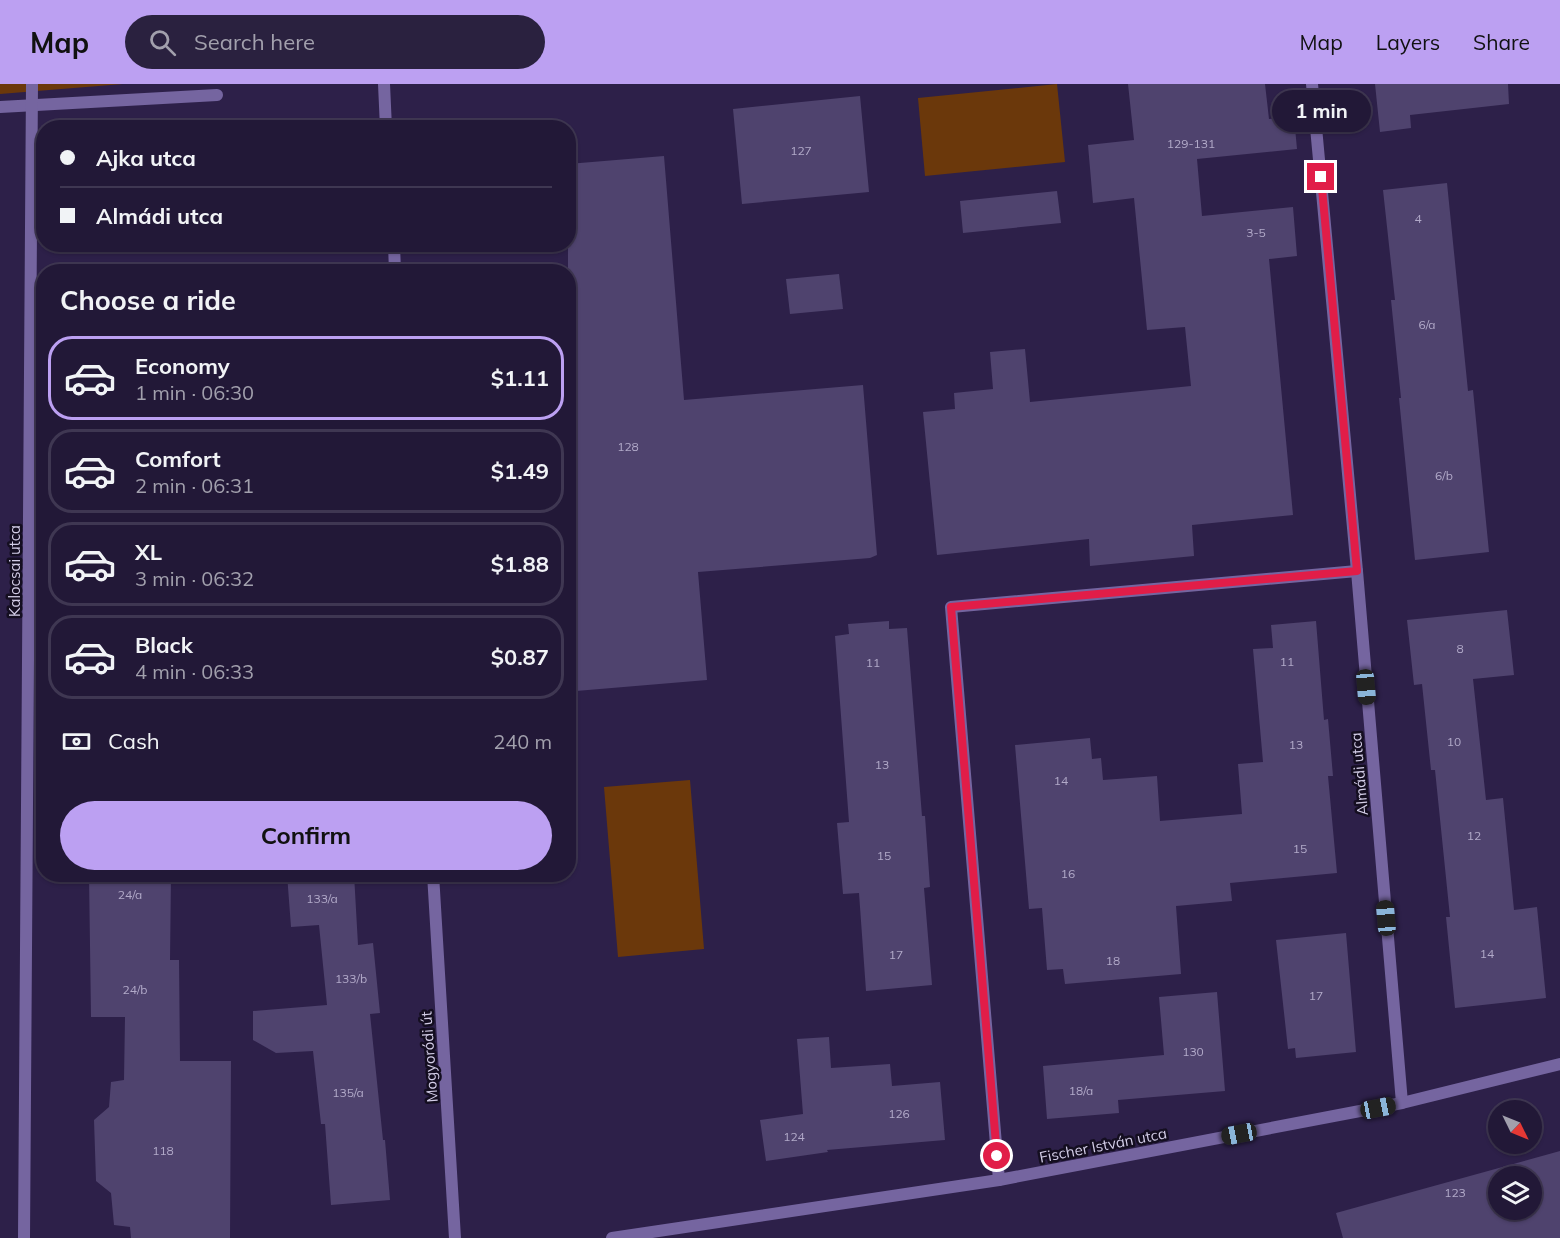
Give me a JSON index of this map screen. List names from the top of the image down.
{
  "streets": {
    "street": [
      "Kalocsai utca",
      "Almádi utca",
      "Mogyoródi út",
      "Fischer István utca"
    ]
  },
  "crossings": [
    ["Almádi utca", "Fischer István utca"]
  ],
  "house_numbers": [
    "129-131",
    "127",
    "4",
    "3-5",
    "6/a",
    "128",
    "6/b",
    "8",
    "11",
    "11",
    "10",
    "13",
    "13",
    "14",
    "12",
    "15",
    "15",
    "16",
    "24/a",
    "133/a",
    "14",
    "17",
    "18",
    "133/b",
    "24/b",
    "17",
    "130",
    "18/a",
    "135/a",
    "126",
    "124",
    "118",
    "123"
  ],
  "north": "bottom right",
  "page": {
    "header": "Map",
    "search": "Search here",
    "nav": ["Map", "Layers", "Share"],
    "bubble": "1 min",
    "banner": ["Ajka utca", "Almádi utca"],
    "heading": "Choose a ride",
    "list": [
      {
        "name": "Economy",
        "note": "1 min · 06:30",
        "value": "$1.11"
      },
      {
        "name": "Comfort",
        "note": "2 min · 06:31",
        "value": "$1.49"
      },
      {
        "name": "XL",
        "note": "3 min · 06:32",
        "value": "$1.88"
      },
      {
        "name": "Black",
        "note": "4 min · 06:33",
        "value": "$0.87"
      }
    ],
    "pay": ["Cash", "240 m"],
    "buttons": "Confirm"
  }
}
